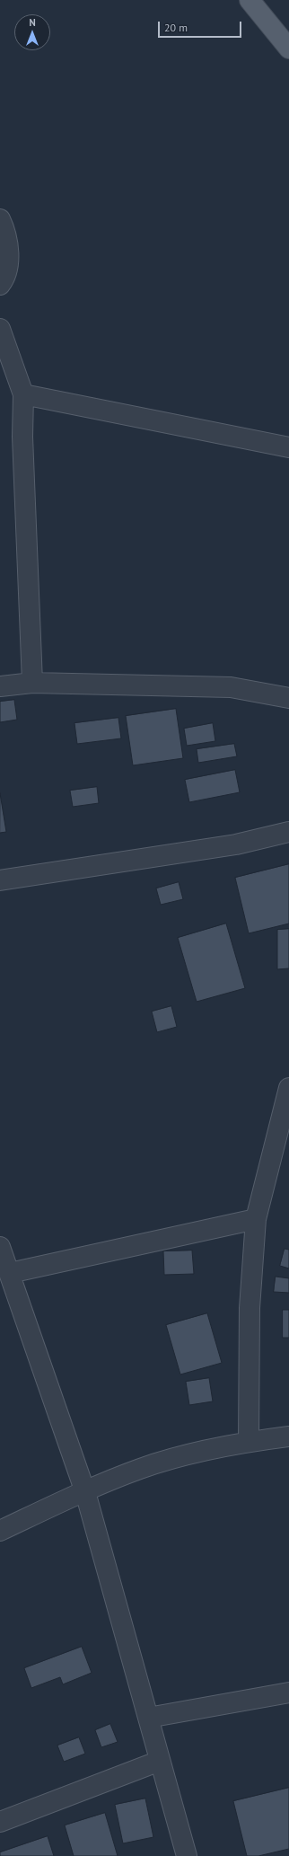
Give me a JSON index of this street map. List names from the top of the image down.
{
  "scale_bar": "20 m",
  "north": "top"
}
